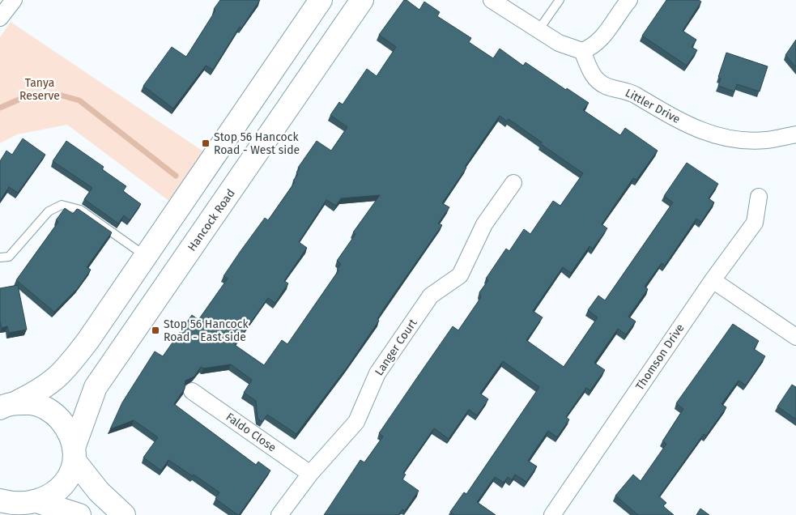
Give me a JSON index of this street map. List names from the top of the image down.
{
  "streets": {
    "main road": ["Hancock Road"],
    "street": [
      "Littler Drive",
      "Langer Court",
      "Thomson Drive",
      "Faldo Close"
    ]
  },
  "crossings": [
    ["Langer Court", "Faldo Close"]
  ],
  "parks": ["Tanya Reserve"],
  "places": {
    "transit": ["Stop 56 Hancock Road - West side", "Stop 56 Hancock Road - East side"]
  }
}
